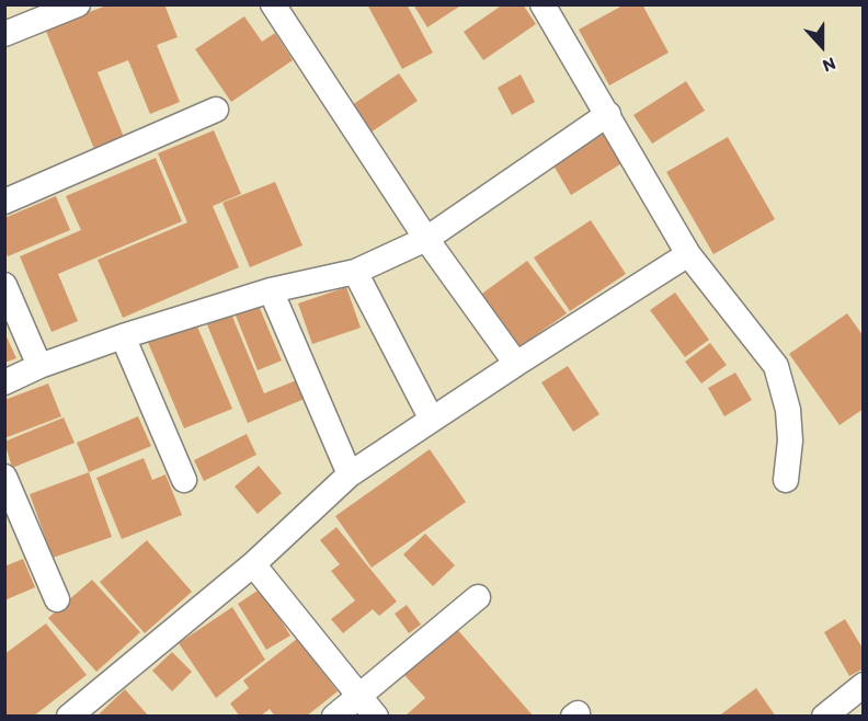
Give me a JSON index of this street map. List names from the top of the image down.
{
  "north": "bottom"
}
